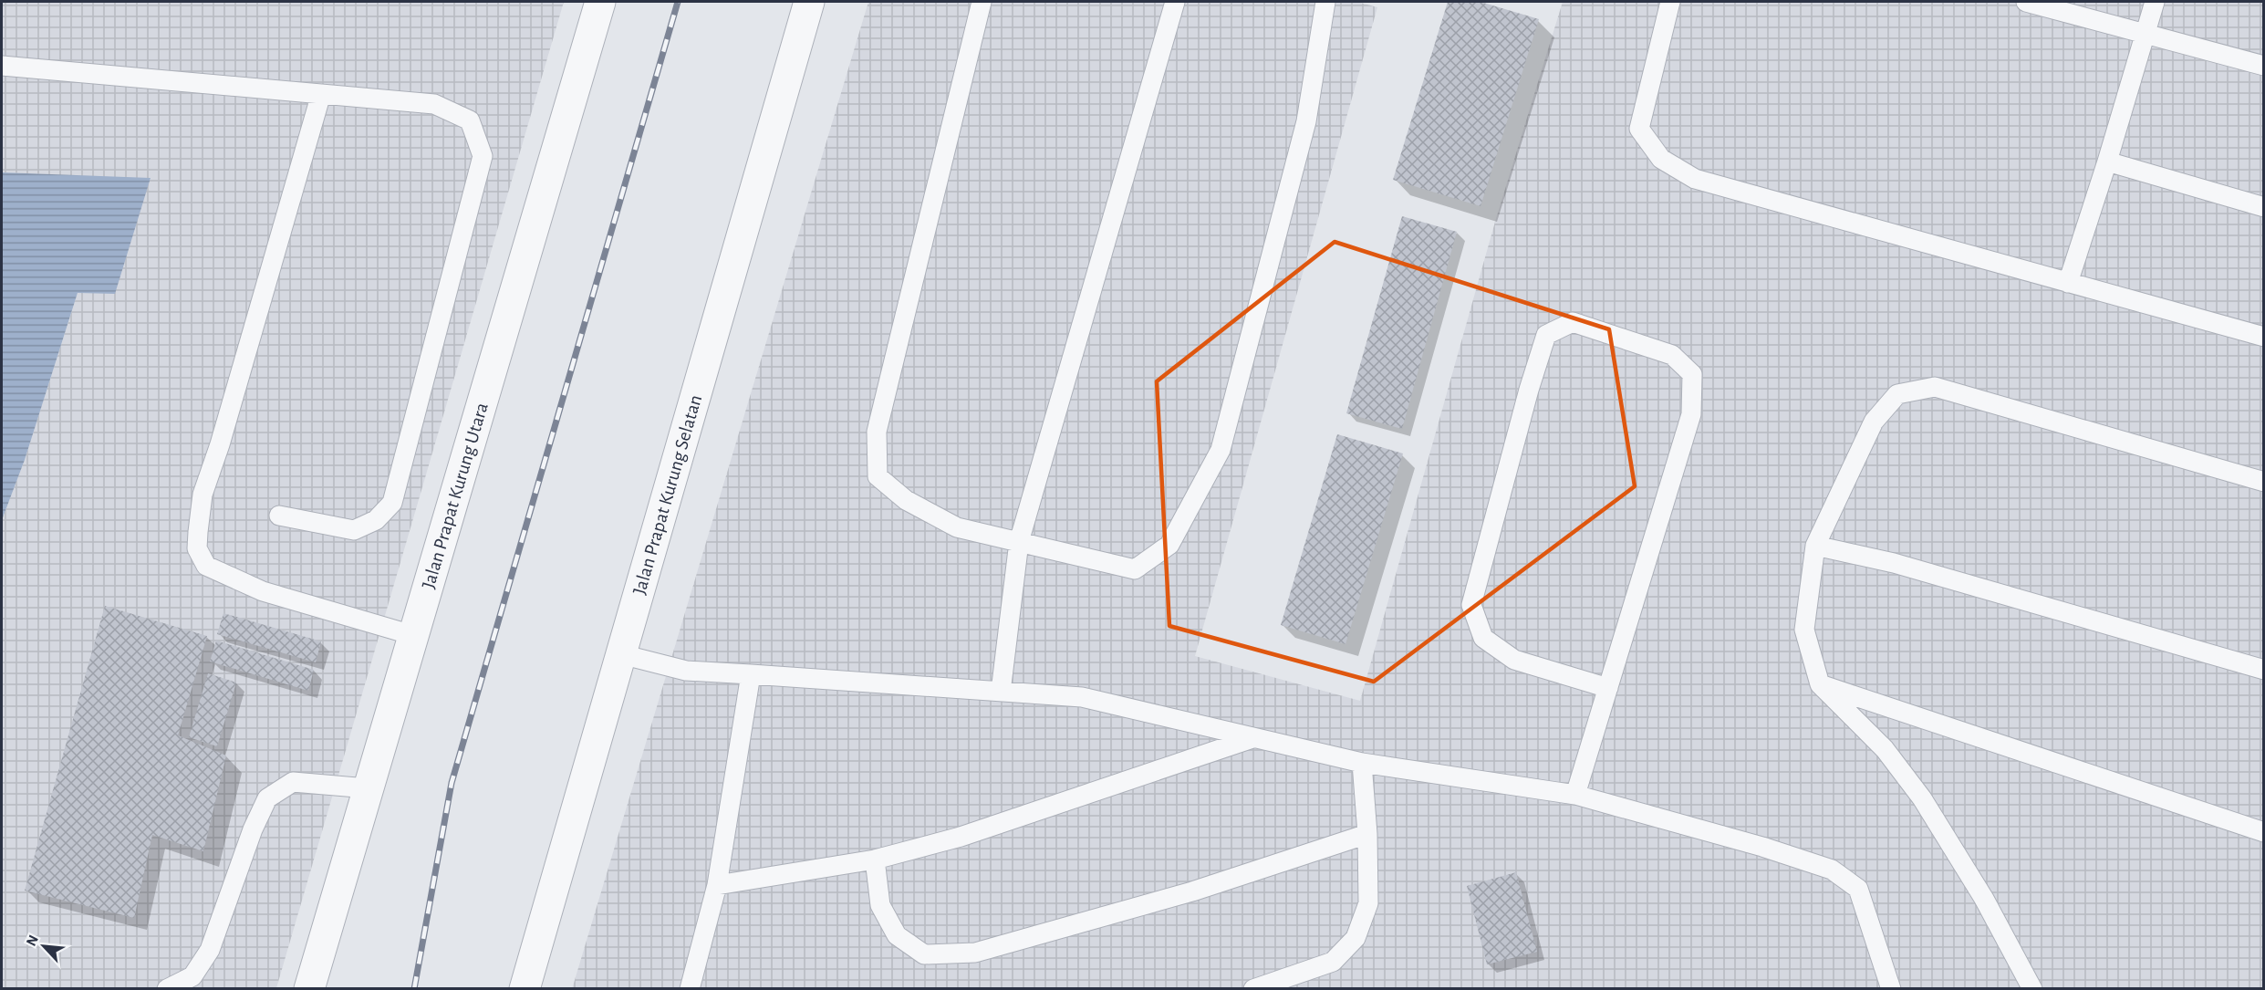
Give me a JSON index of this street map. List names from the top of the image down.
{
  "streets": {
    "street": ["Jalan Prapat Kurung Utara", "Jalan Prapat Kurung Selatan"]
  },
  "north": "top left"
}
